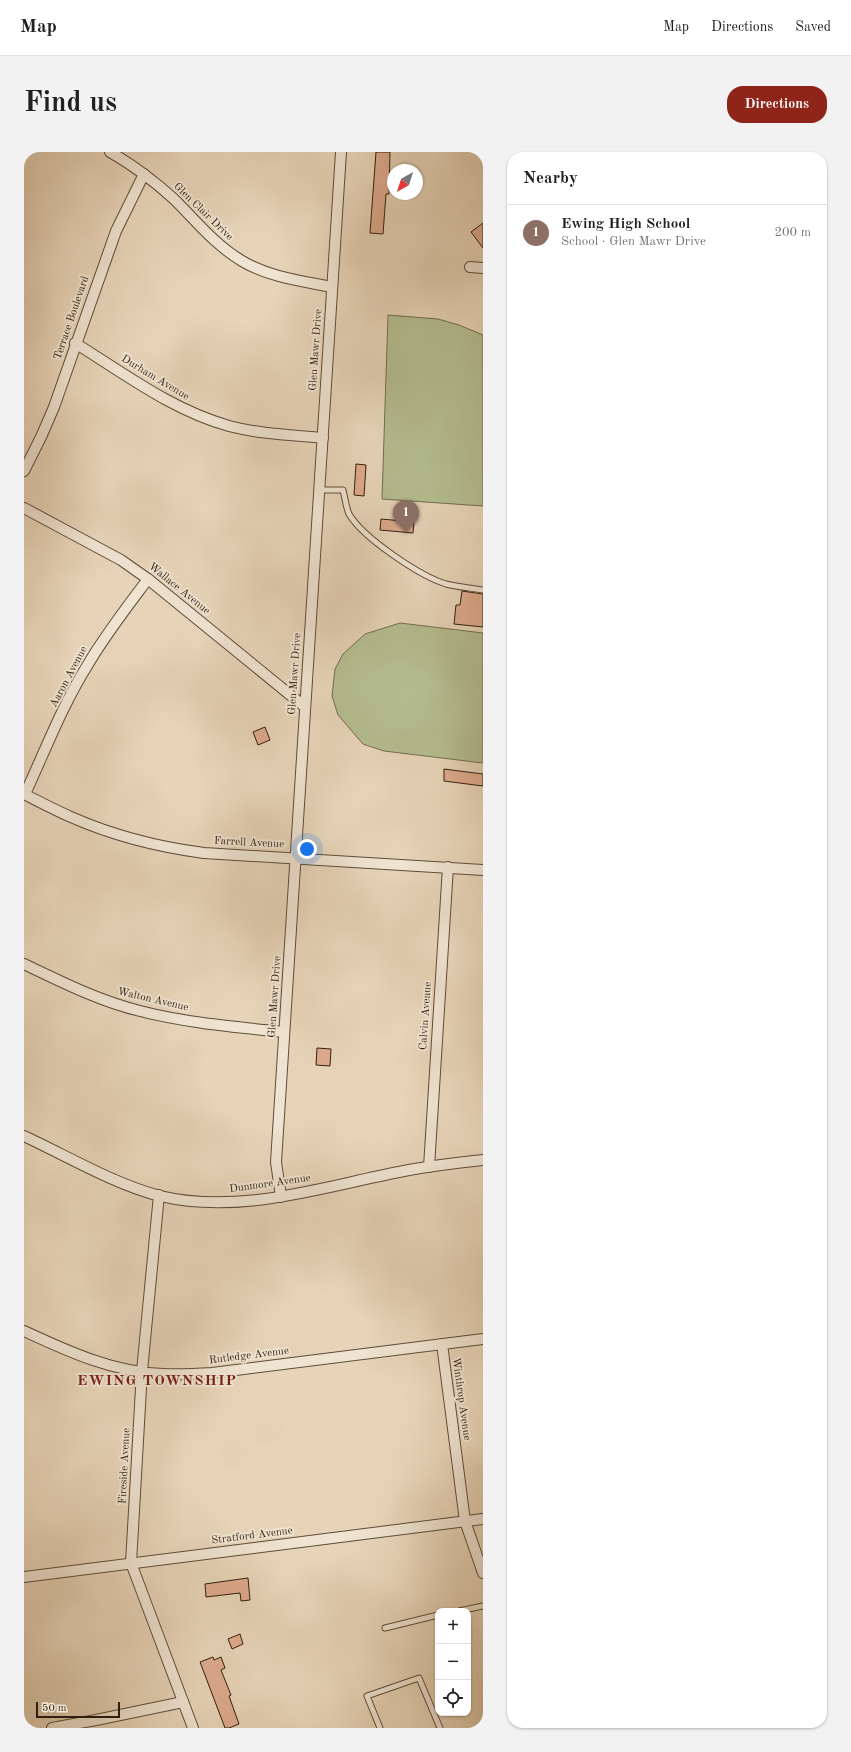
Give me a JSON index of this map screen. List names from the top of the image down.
{
  "streets": {
    "street": [
      "Glen Clair Drive",
      "Terrace Boulevard",
      "Glen Mawr Drive",
      "Durham Avenue",
      "Wallace Avenue",
      "Aaron Avenue",
      "Farrell Avenue",
      "Walton Avenue",
      "Calvin Avenue",
      "Dunmore Avenue",
      "Rutledge Avenue",
      "Winthrop Avenue",
      "Fireside Avenue",
      "Stratford Avenue"
    ]
  },
  "crossings": [
    ["Glen Clair Drive", "Terrace Boulevard"],
    ["Glen Clair Drive", "Glen Mawr Drive"],
    ["Terrace Boulevard", "Durham Avenue"],
    ["Glen Mawr Drive", "Durham Avenue"],
    ["Glen Mawr Drive", "Wallace Avenue"],
    ["Glen Mawr Drive", "Farrell Avenue"],
    ["Glen Mawr Drive", "Walton Avenue"],
    ["Glen Mawr Drive", "Dunmore Avenue"],
    ["Wallace Avenue", "Aaron Avenue"],
    ["Aaron Avenue", "Farrell Avenue"],
    ["Farrell Avenue", "Calvin Avenue"],
    ["Calvin Avenue", "Dunmore Avenue"],
    ["Dunmore Avenue", "Fireside Avenue"],
    ["Rutledge Avenue", "Winthrop Avenue"],
    ["Rutledge Avenue", "Fireside Avenue"],
    ["Winthrop Avenue", "Stratford Avenue"],
    ["Fireside Avenue", "Stratford Avenue"]
  ],
  "districts": ["EWING TOWNSHIP"],
  "scale_bar": "50 m",
  "north": "bottom left",
  "page": {
    "header": "Map",
    "nav": ["Map", "Directions", "Saved"],
    "buttons": "Directions",
    "title": "Find us",
    "heading": "Nearby",
    "list": [
      {
        "mark": "1",
        "name": "Ewing High School",
        "note": "School · Glen Mawr Drive",
        "value": "200 m"
      }
    ],
    "pins": "1",
    "map_buttons": ["+", "−"],
    "scale": "50 m"
  }
}
